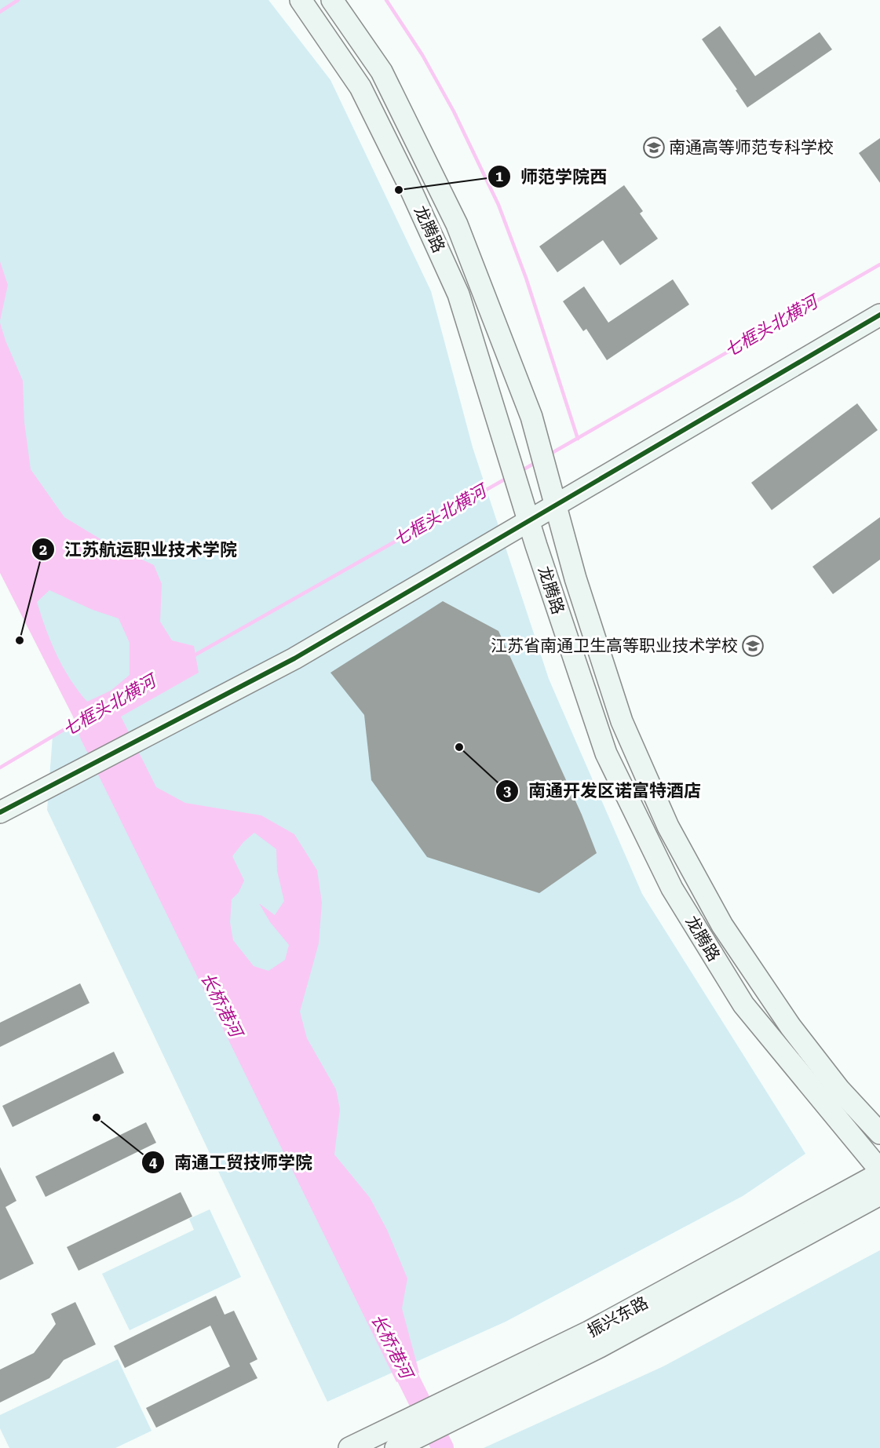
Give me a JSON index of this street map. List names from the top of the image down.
{
  "streets": {
    "main road": ["龙腾路", "振兴东路"]
  },
  "crossings": [
    ["龙腾路", "振兴东路"]
  ],
  "water": ["七框头北横河", "长桥港河"],
  "places": {
    "school or university": ["南通高等师范专科学校", "江苏省南通卫生高等职业技术学校"],
    "other": [
      "师范学院西",
      "江苏航运职业技术学院",
      "南通开发区诺富特酒店",
      "南通工贸技师学院"
    ]
  }
}
